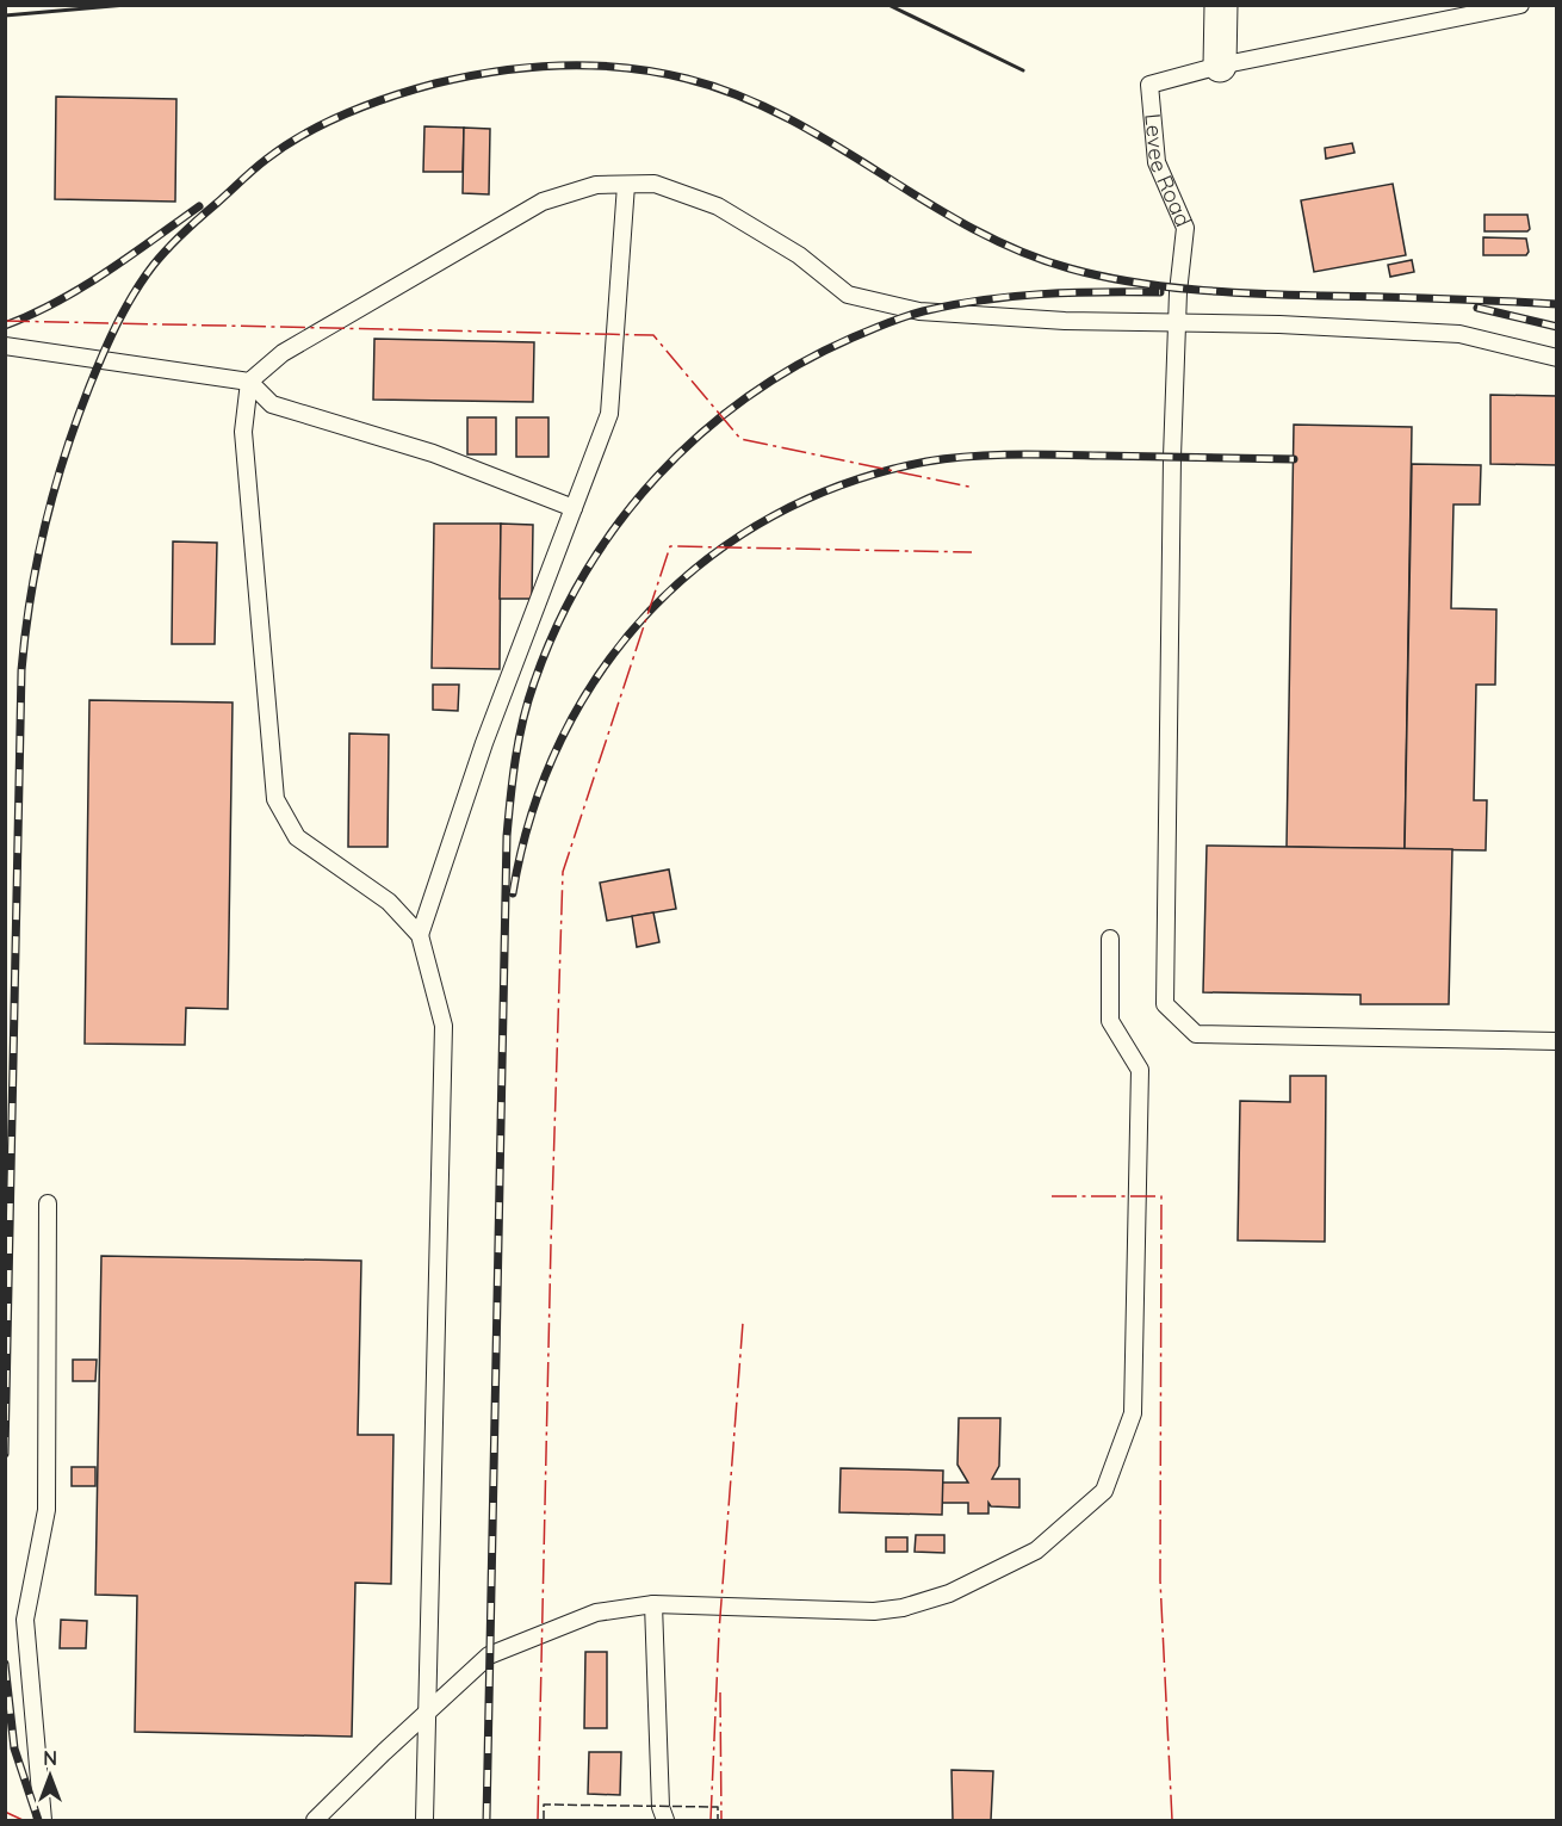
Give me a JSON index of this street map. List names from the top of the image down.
{
  "streets": {
    "lane": ["Levee Road"]
  },
  "north": "top"
}
